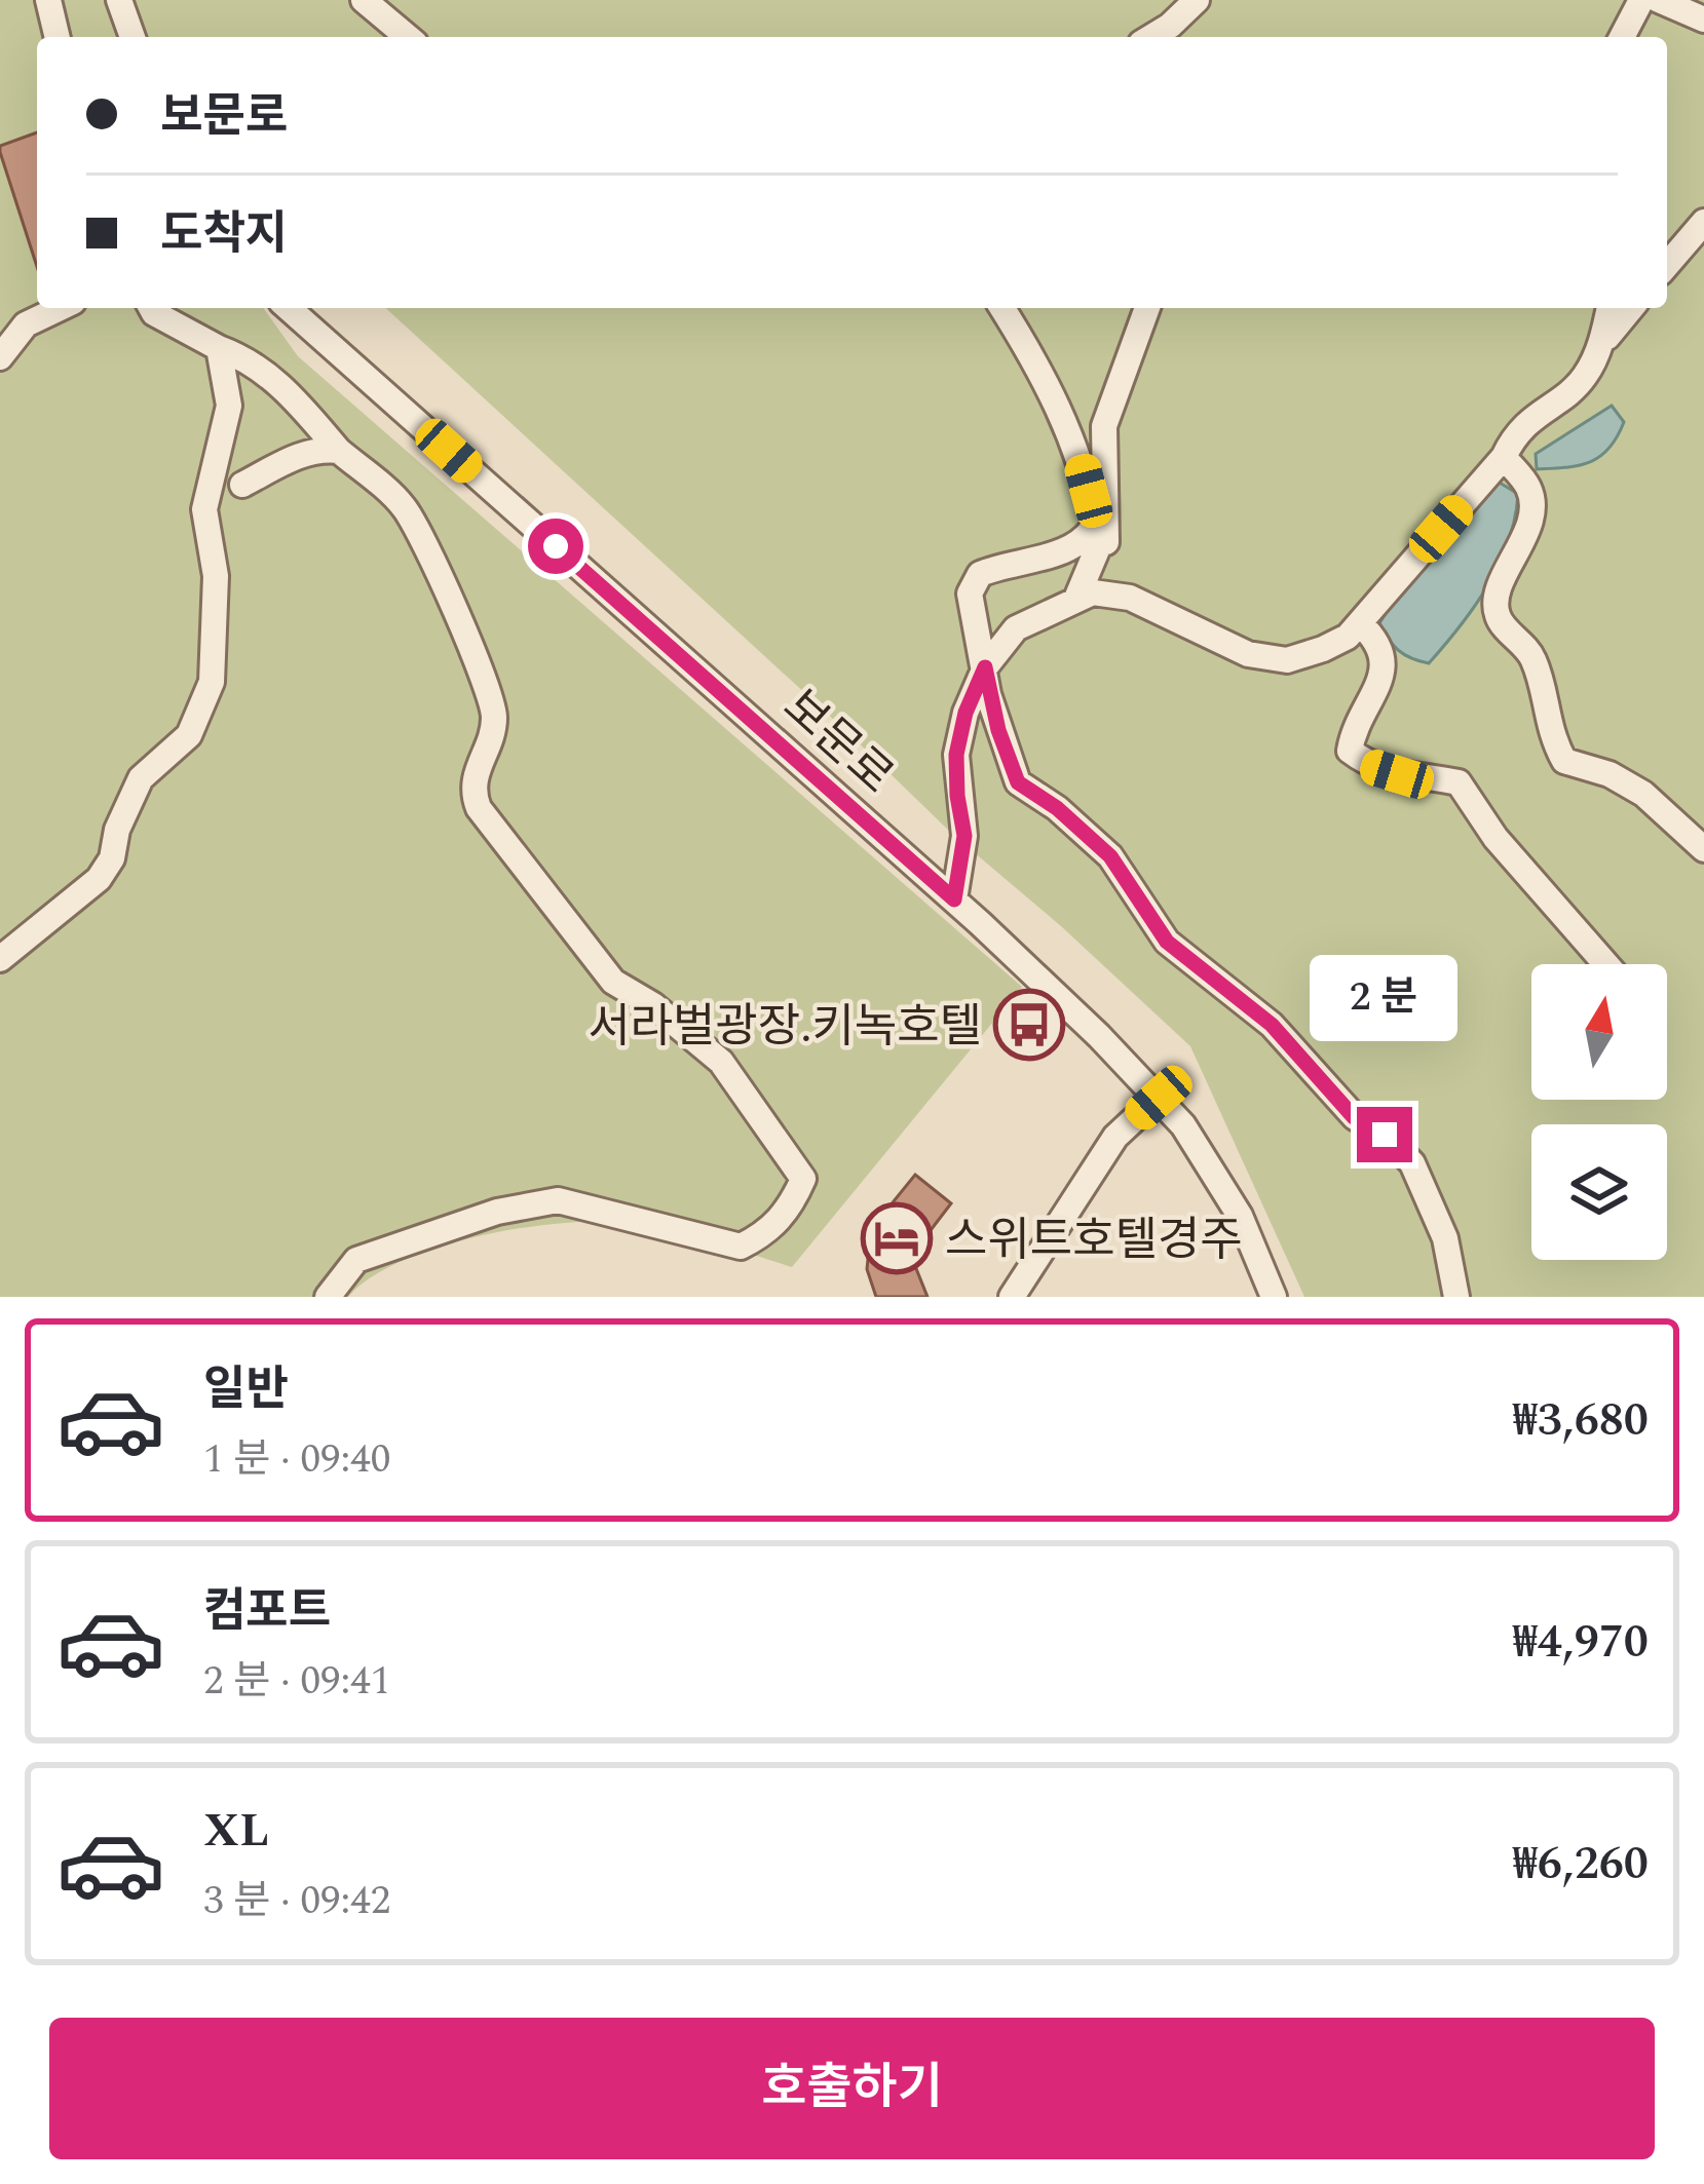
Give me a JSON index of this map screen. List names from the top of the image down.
{
  "streets": {
    "street": ["보문로"]
  },
  "places": {
    "bus stop": ["서라벌광장.키녹호텔"],
    "hotel": ["스위트호텔경주"]
  },
  "north": "top",
  "page": {
    "banner": ["보문로", "도착지"],
    "bubble": "2 분",
    "list": [
      {
        "name": "일반",
        "note": "1 분 · 09:40",
        "value": "₩3,680"
      },
      {
        "name": "컴포트",
        "note": "2 분 · 09:41",
        "value": "₩4,970"
      },
      {
        "name": "XL",
        "note": "3 분 · 09:42",
        "value": "₩6,260"
      }
    ],
    "buttons": "호출하기"
  }
}
